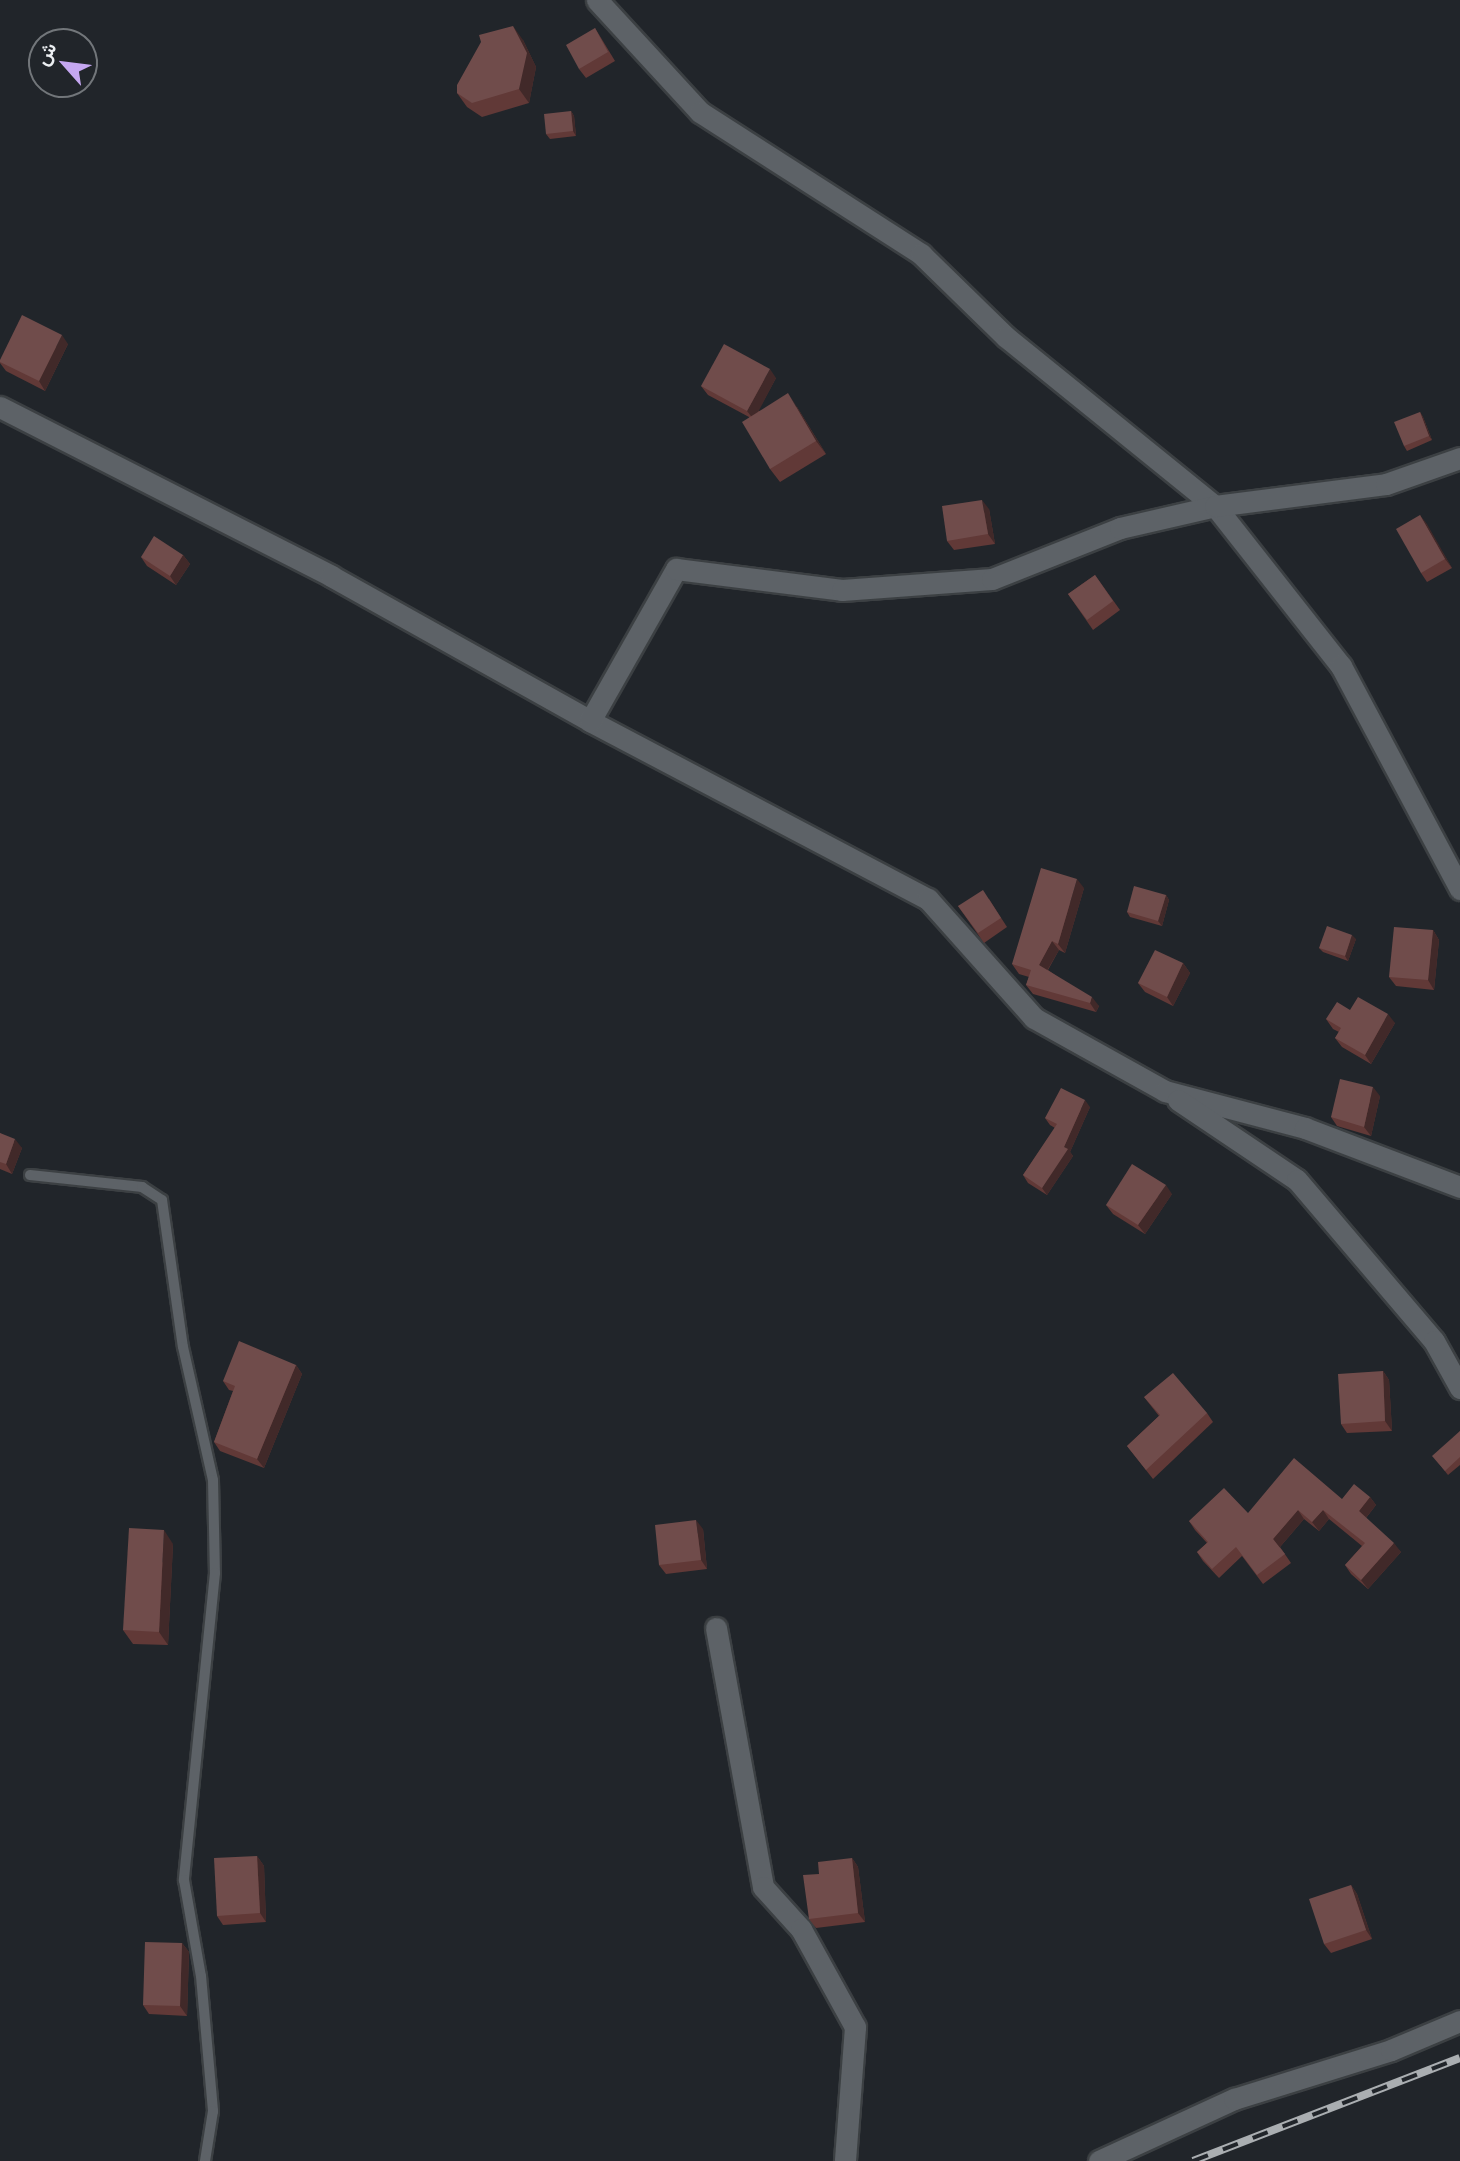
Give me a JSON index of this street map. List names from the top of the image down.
{
  "north": "top left"
}
